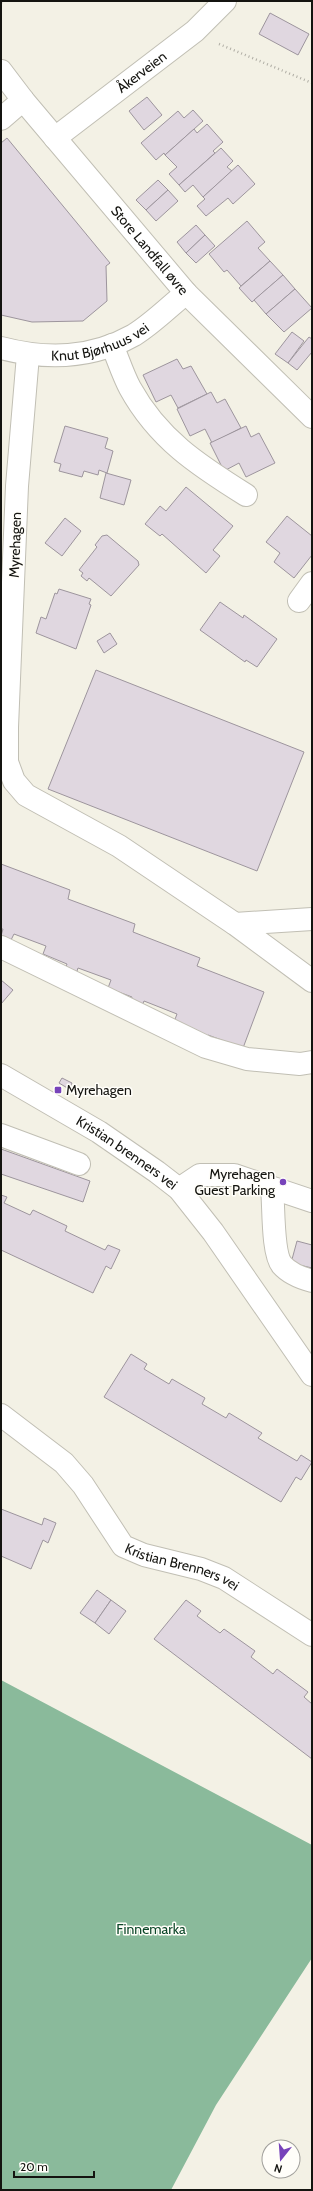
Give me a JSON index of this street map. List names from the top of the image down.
{
  "streets": {
    "street": [
      "Åkerveien",
      "Store Landfall øvre",
      "Knut Bjørhuus vei",
      "Myrehagen",
      "Kristian brenners vei",
      "Kristian Brenners vei"
    ]
  },
  "crossings": [
    ["Åkerveien", "Store Landfall øvre"],
    ["Store Landfall øvre", "Knut Bjørhuus vei"],
    ["Knut Bjørhuus vei", "Myrehagen"]
  ],
  "parks": ["Finnemarka"],
  "places": {
    "transit": ["Myrehagen"],
    "other": ["Myrehagen Guest Parking"]
  },
  "scale_bar": "20 m",
  "north": "bottom"
}
